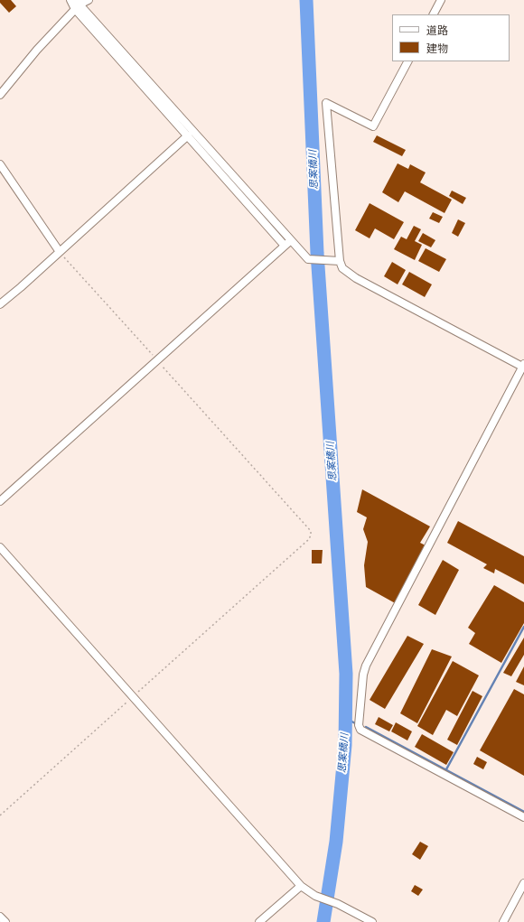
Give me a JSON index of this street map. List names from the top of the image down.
{
  "water": ["思案橋川"],
  "legend": ["道路", "建物"]
}
